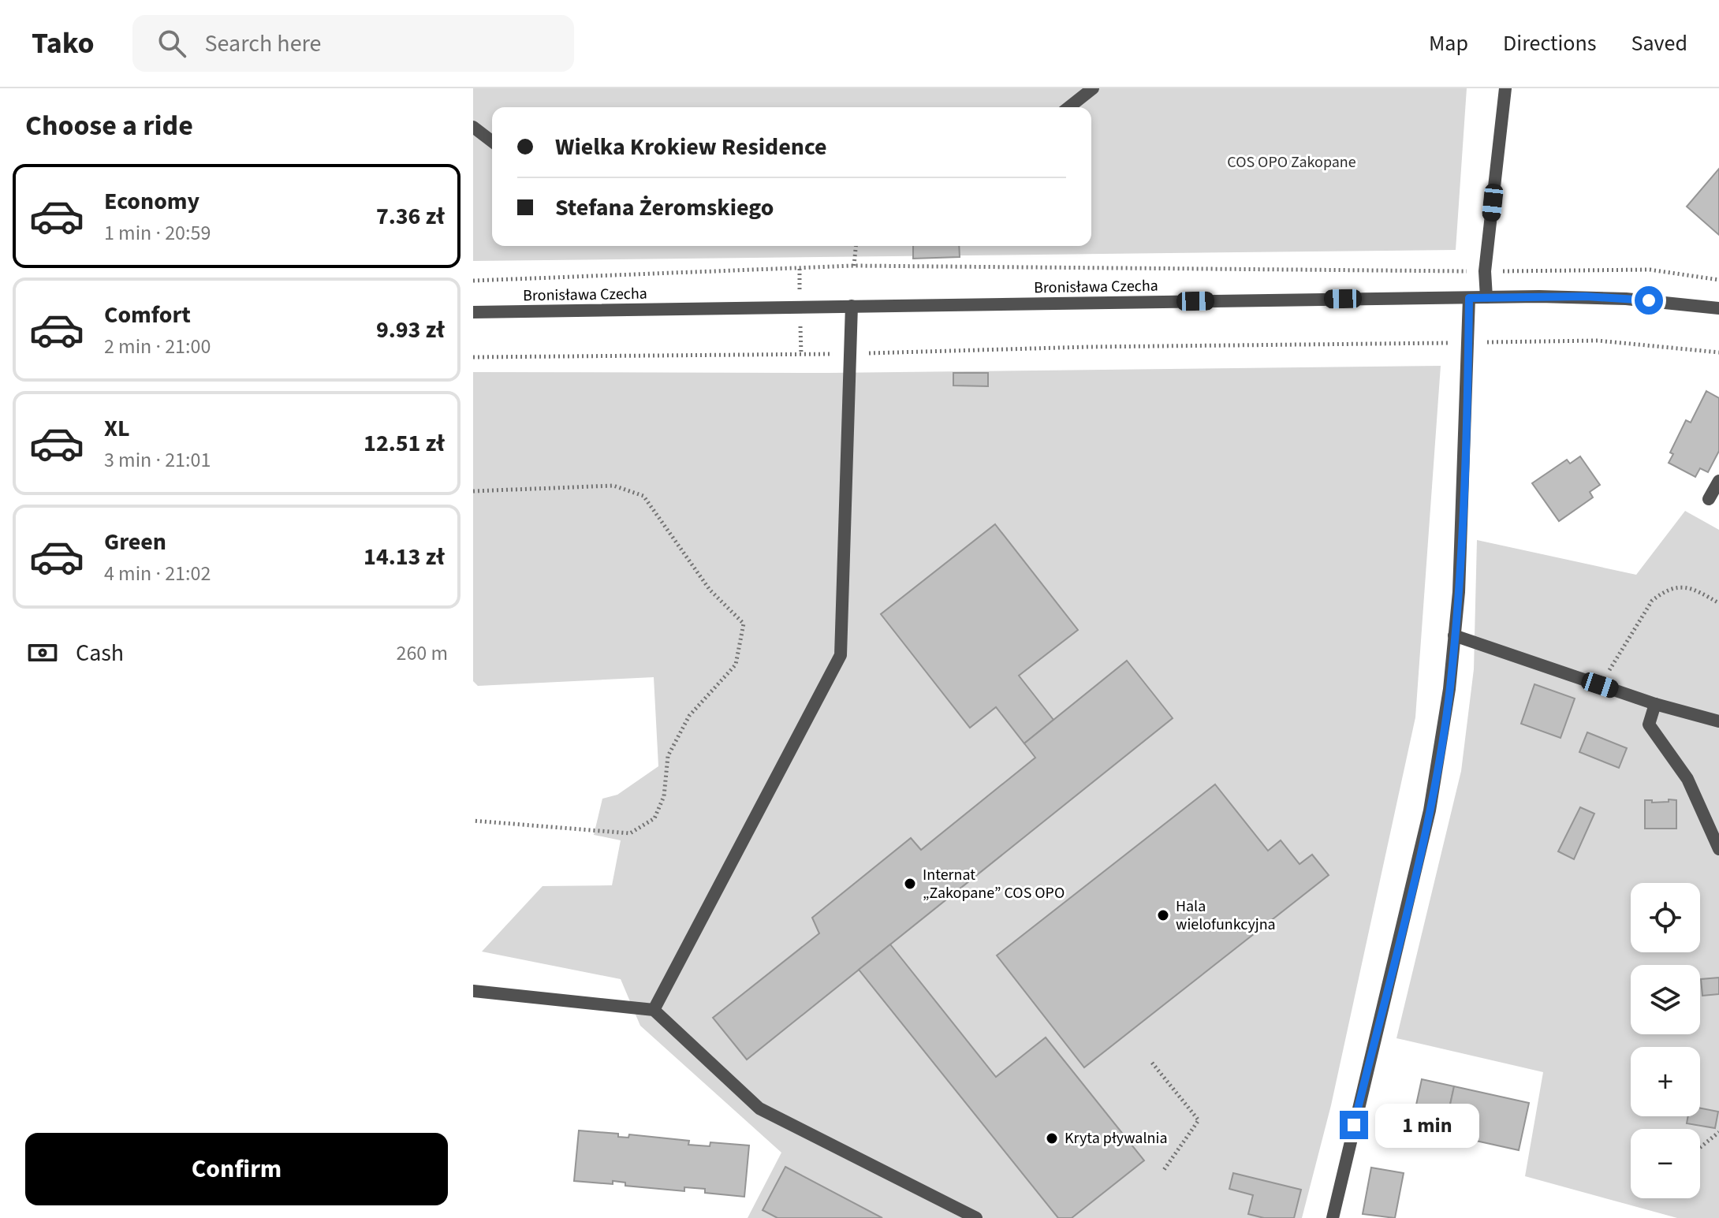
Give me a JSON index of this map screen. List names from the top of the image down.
{
  "streets": {
    "street": ["Bronisława Czecha"]
  },
  "parks": ["COS OPO Zakopane"],
  "places": ["Internat „Zakopane” COS OPO", "Hala wielofunkcyjna", "Kryta pływalnia"],
  "page": {
    "header": "Tako",
    "search": "Search here",
    "nav": ["Map", "Directions", "Saved"],
    "heading": "Choose a ride",
    "banner": ["Wielka Krokiew Residence", "Stefana Żeromskiego"],
    "list": [
      {
        "name": "Economy",
        "note": "1 min · 20:59",
        "value": "7.36 zł"
      },
      {
        "name": "Comfort",
        "note": "2 min · 21:00",
        "value": "9.93 zł"
      },
      {
        "name": "XL",
        "note": "3 min · 21:01",
        "value": "12.51 zł"
      },
      {
        "name": "Green",
        "note": "4 min · 21:02",
        "value": "14.13 zł"
      }
    ],
    "pay": ["Cash", "260 m"],
    "map_buttons": ["+", "−"],
    "bubble": "1 min",
    "buttons": "Confirm"
  }
}
